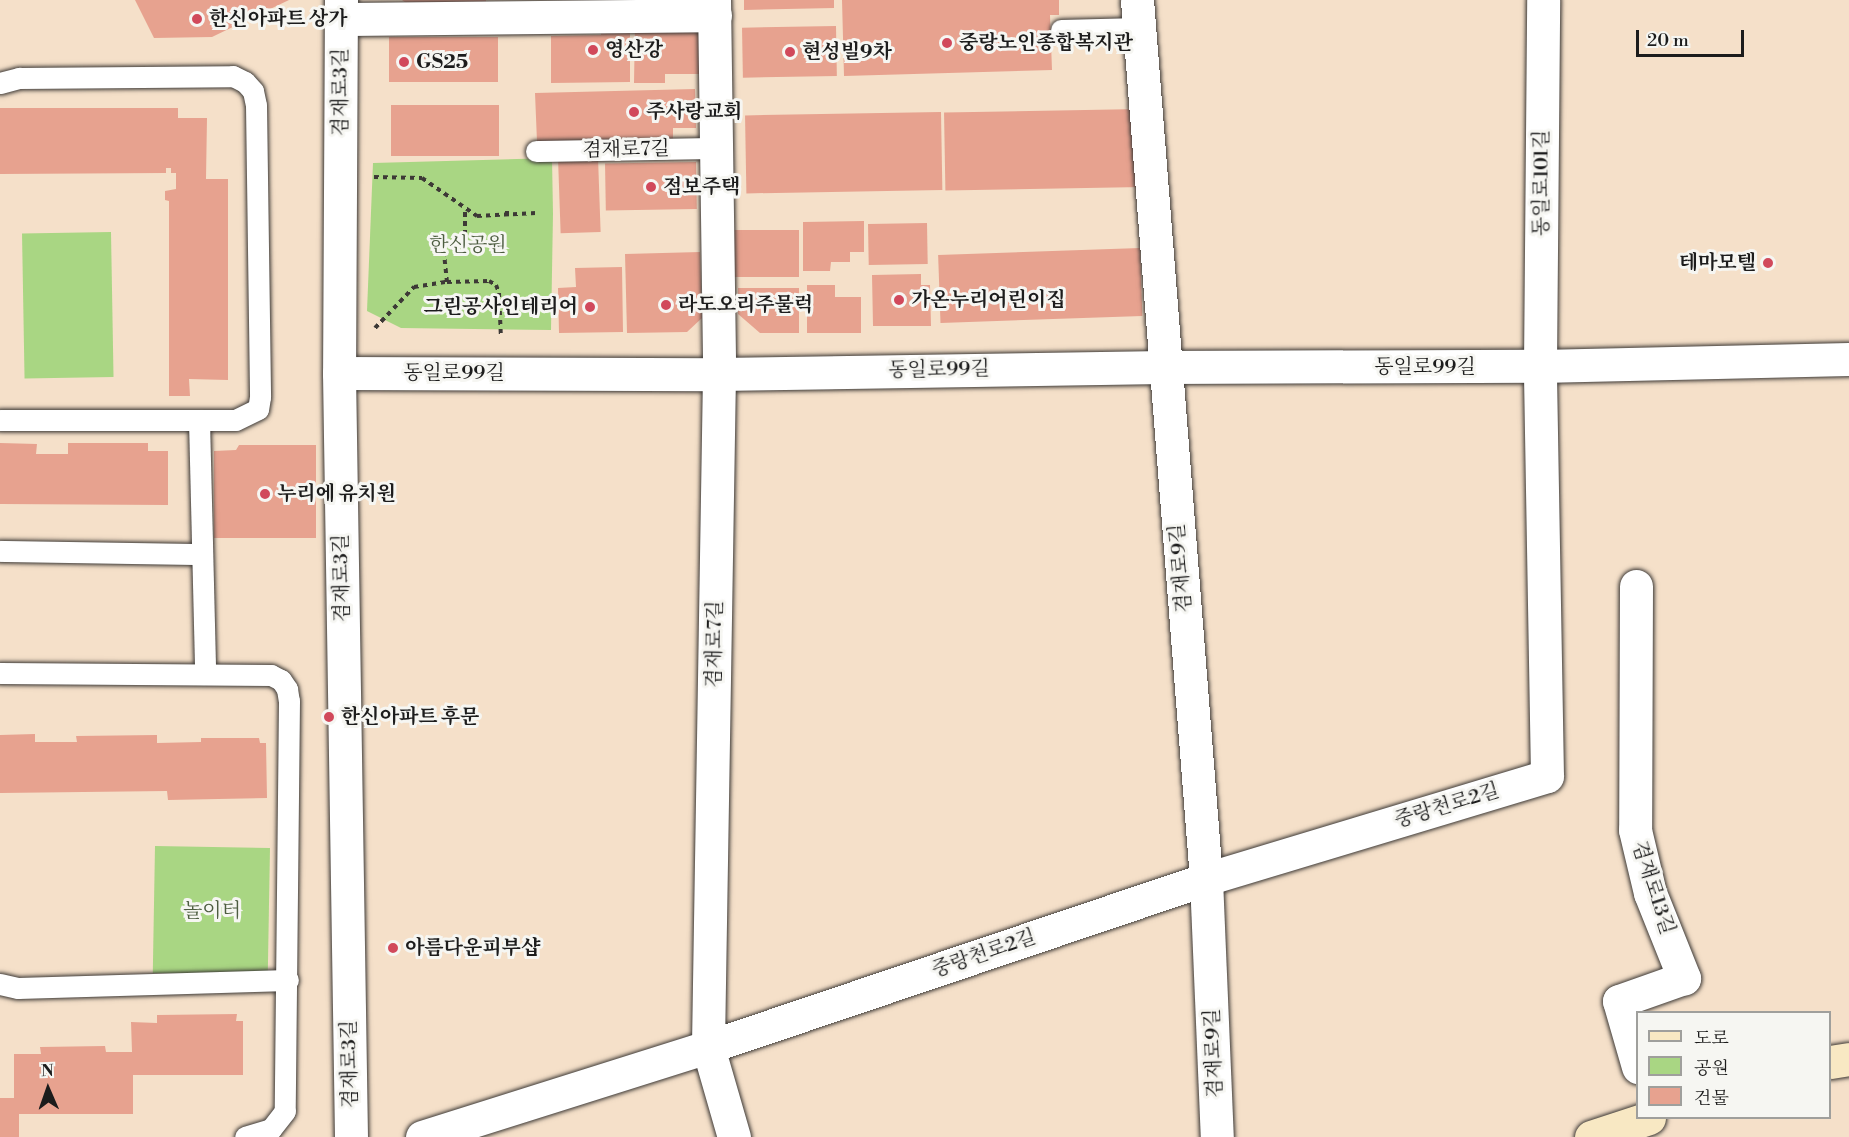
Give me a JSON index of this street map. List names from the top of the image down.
{
  "streets": {
    "street": [
      "겸재로3길",
      "겸재로7길",
      "동일로101길",
      "동일로99길",
      "겸재로9길",
      "중랑천로2길",
      "겸재로13길"
    ]
  },
  "crossings": [
    ["겸재로3길", "겸재로7길"],
    ["겸재로3길", "동일로99길"],
    ["겸재로7길", "동일로99길"],
    ["겸재로7길", "중랑천로2길"],
    ["동일로101길", "동일로99길"],
    ["동일로101길", "중랑천로2길"],
    ["동일로99길", "겸재로9길"],
    ["동일로99길", "중랑천로2길"],
    ["겸재로9길", "중랑천로2길"]
  ],
  "parks": ["한신공원", "놀이터"],
  "places": [
    "한신아파트 상가",
    "중랑노인종합복지관",
    "영산강",
    "현성빌9차",
    "GS25",
    "주사랑교회",
    "점보주택",
    "테마모텔",
    "가온누리어린이집",
    "라도오리주물럭",
    "그린공사인테리어",
    "누리에 유치원",
    "한신아파트 후문",
    "아름다운피부샵"
  ],
  "legend": ["도로", "공원", "건물"],
  "scale_bar": "20 m",
  "north": "top"
}
